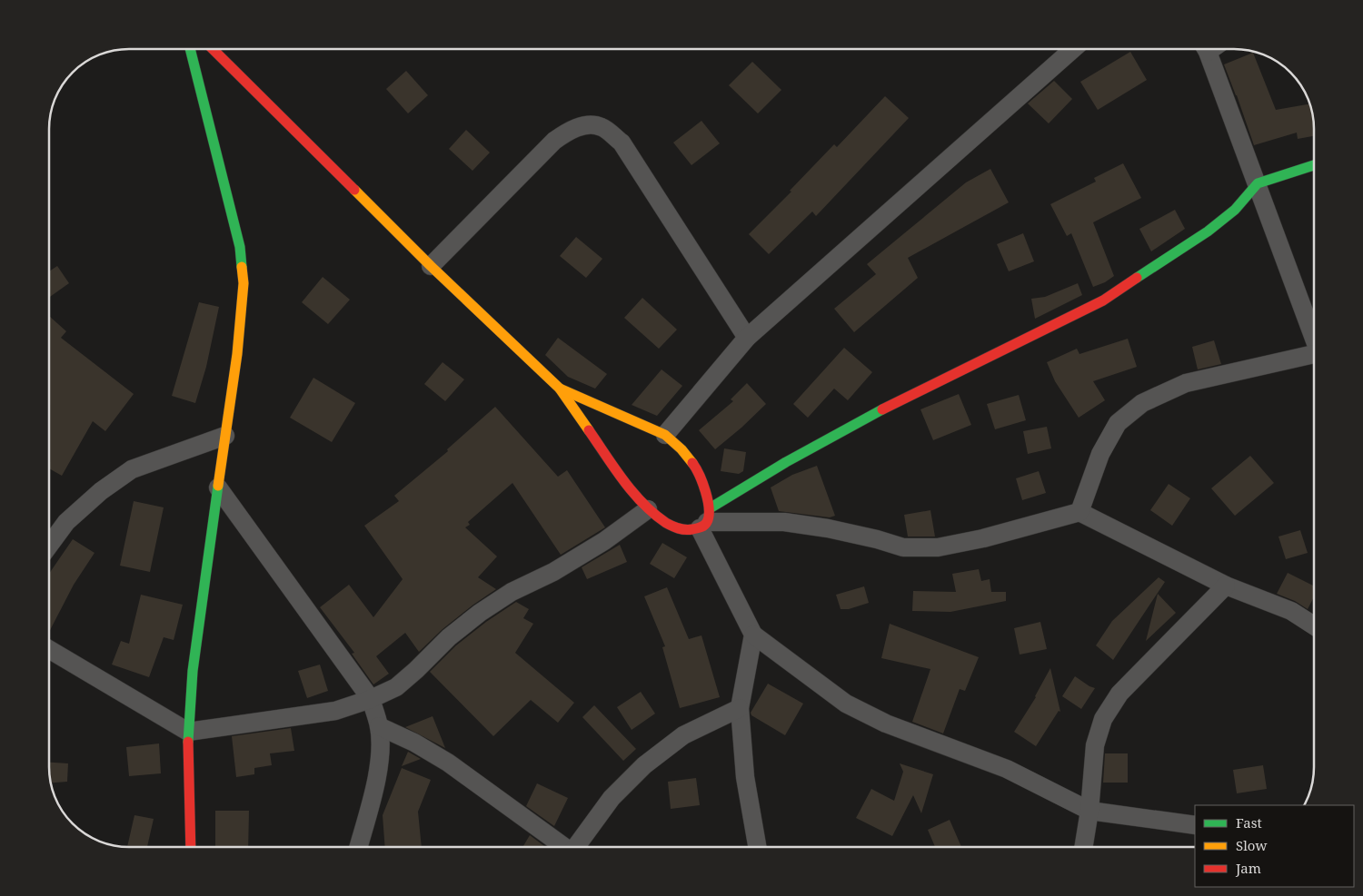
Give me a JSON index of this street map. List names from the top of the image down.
{
  "legend": ["Fast", "Slow", "Jam"]
}
